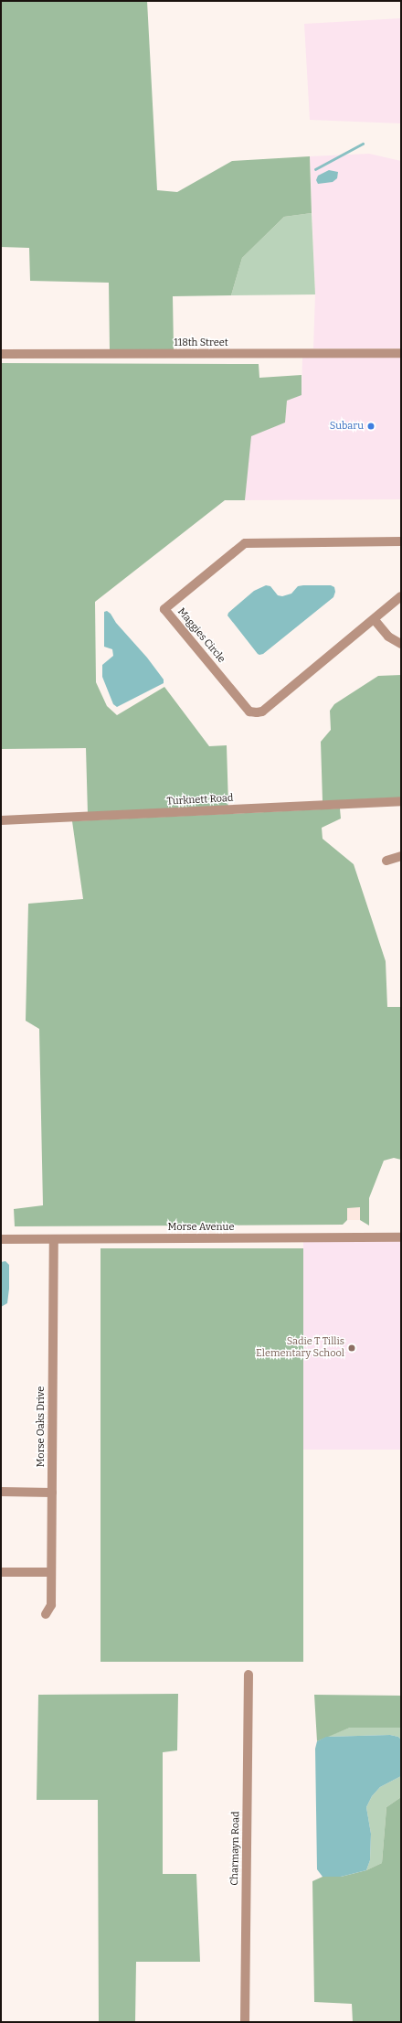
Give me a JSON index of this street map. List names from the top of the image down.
{
  "streets": {
    "street": [
      "118th Street",
      "Maggies Circle",
      "Turknett Road",
      "Morse Avenue",
      "Morse Oaks Drive",
      "Charmayn Road"
    ]
  },
  "crossings": [
    ["Morse Avenue", "Morse Oaks Drive"]
  ],
  "places": ["Subaru", "Sadie T Tillis Elementary School"]
}
